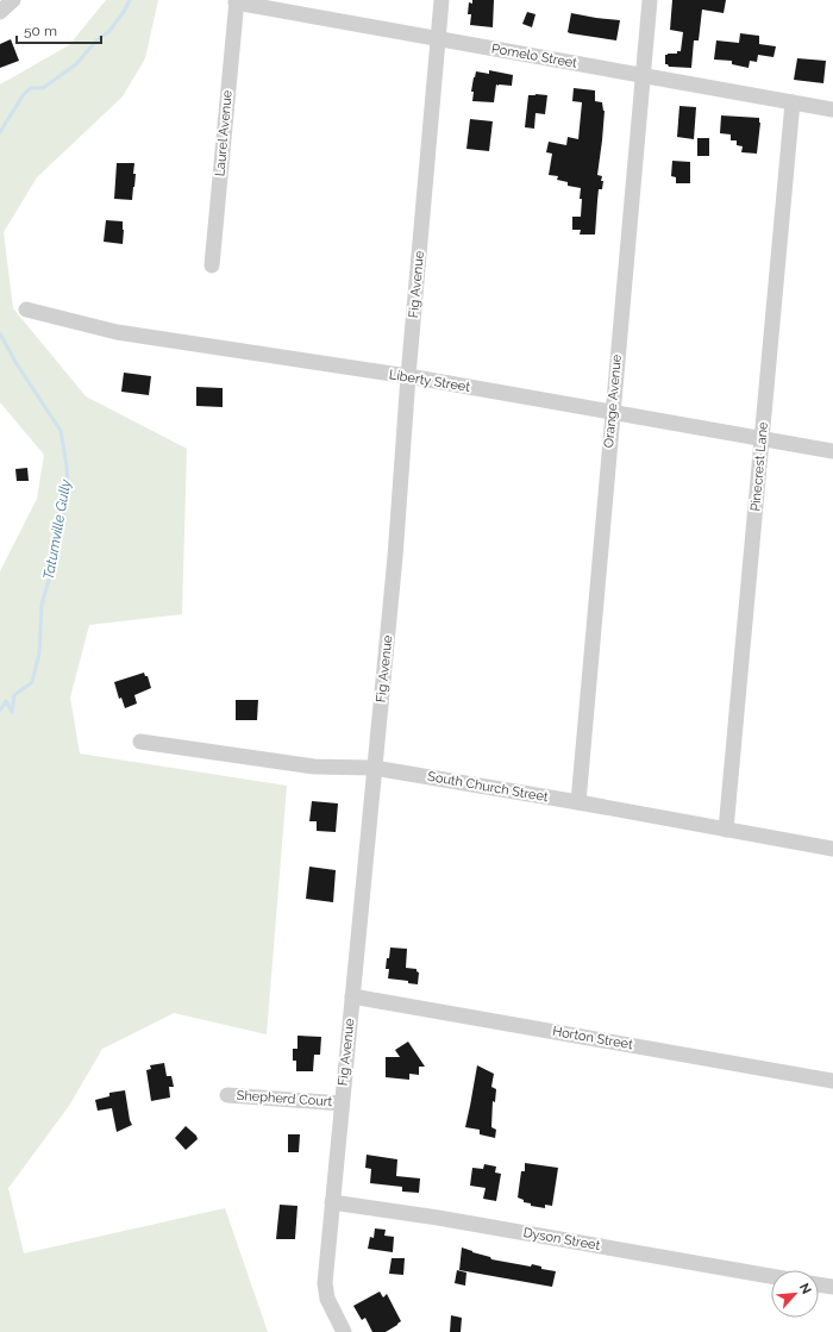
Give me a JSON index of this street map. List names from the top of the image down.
{
  "streets": {
    "street": [
      "Pomelo Street",
      "Laurel Avenue",
      "Fig Avenue",
      "Liberty Street",
      "Orange Avenue",
      "Pinecrest Lane",
      "South Church Street",
      "Horton Street",
      "Shepherd Court",
      "Dyson Street"
    ]
  },
  "crossings": [
    ["Pomelo Street", "Laurel Avenue"],
    ["Pomelo Street", "Fig Avenue"],
    ["Pomelo Street", "Orange Avenue"],
    ["Pomelo Street", "Pinecrest Lane"],
    ["Fig Avenue", "Liberty Street"],
    ["Fig Avenue", "South Church Street"],
    ["Fig Avenue", "Horton Street"],
    ["Fig Avenue", "Shepherd Court"],
    ["Fig Avenue", "Dyson Street"],
    ["Liberty Street", "Orange Avenue"],
    ["Liberty Street", "Pinecrest Lane"],
    ["Orange Avenue", "South Church Street"],
    ["Pinecrest Lane", "South Church Street"]
  ],
  "water": ["Tatumville Gully"],
  "scale_bar": "50 m",
  "north": "top right"
}
